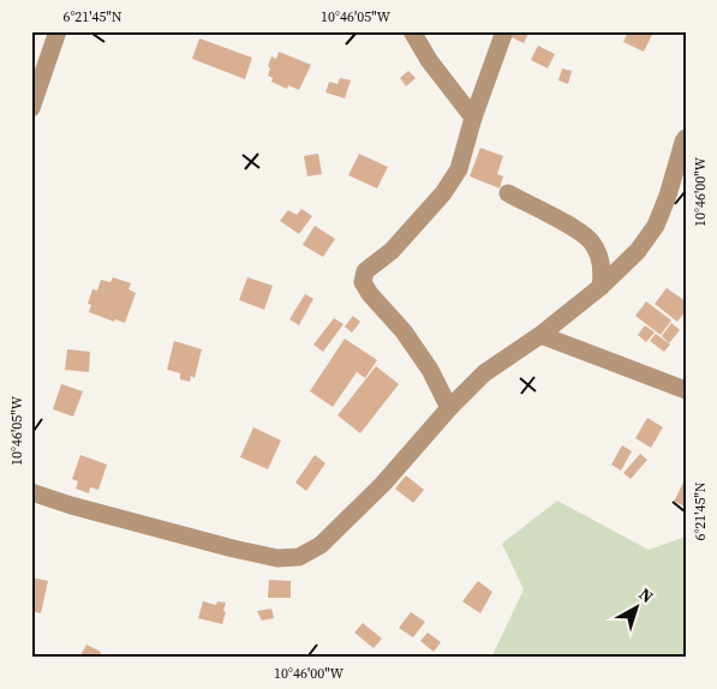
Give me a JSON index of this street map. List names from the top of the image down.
{
  "north": "top right",
  "coordinates": ["6°21'45\"N", "10°46'05\"W", "10°46'00\"W"]
}
